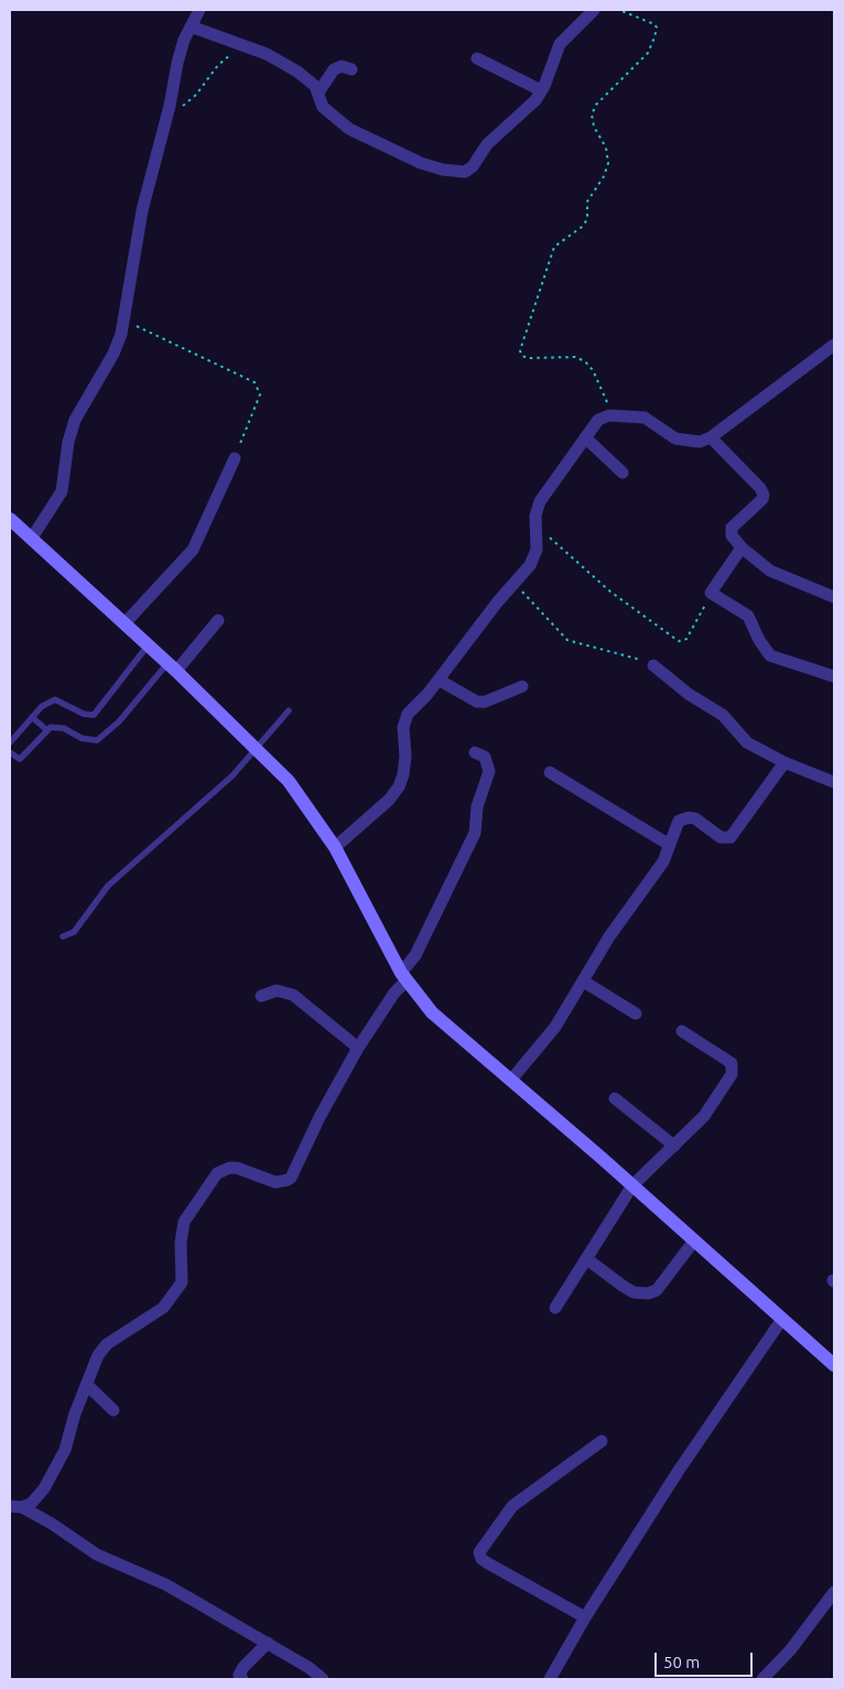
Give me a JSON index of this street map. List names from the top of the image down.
{
  "scale_bar": "50 m"
}
